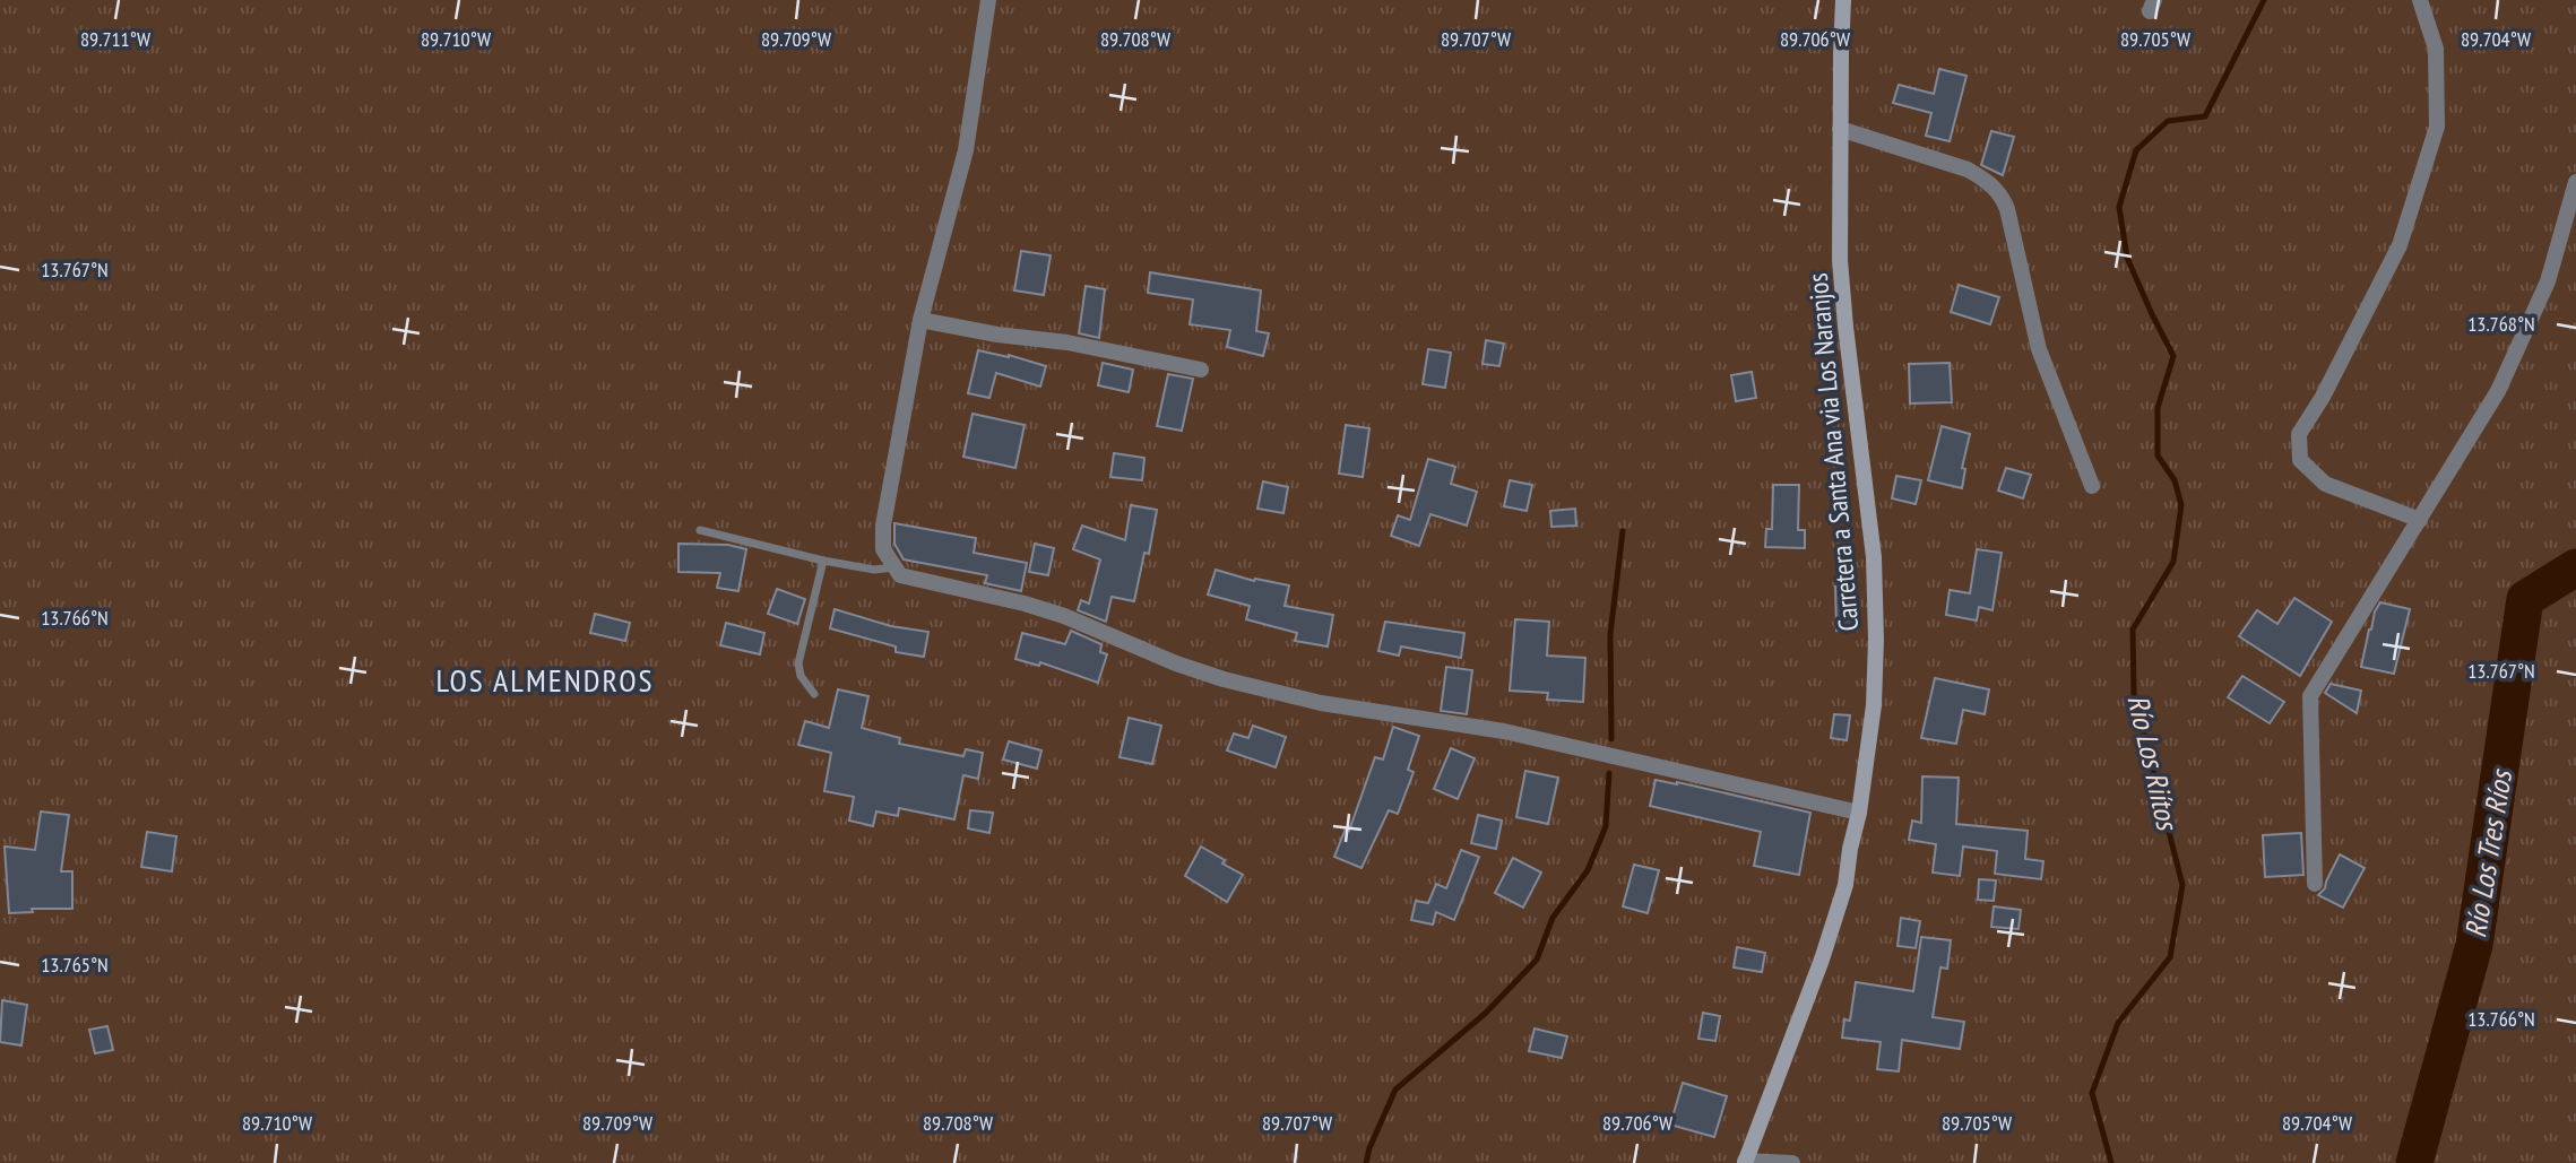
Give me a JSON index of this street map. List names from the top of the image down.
{
  "streets": {
    "main road": ["Carretera a Santa Ana via Los Naranjos"]
  },
  "districts": ["LOS ALMENDROS"],
  "water": ["Río Los Riítos", "Río Los Tres Ríos"],
  "coordinates": [
    "89.711°W",
    "89.710°W",
    "89.709°W",
    "89.708°W",
    "89.707°W",
    "89.706°W",
    "89.705°W",
    "89.704°W",
    "13.767°N",
    "13.768°N",
    "13.766°N",
    "13.765°N"
  ]
}
